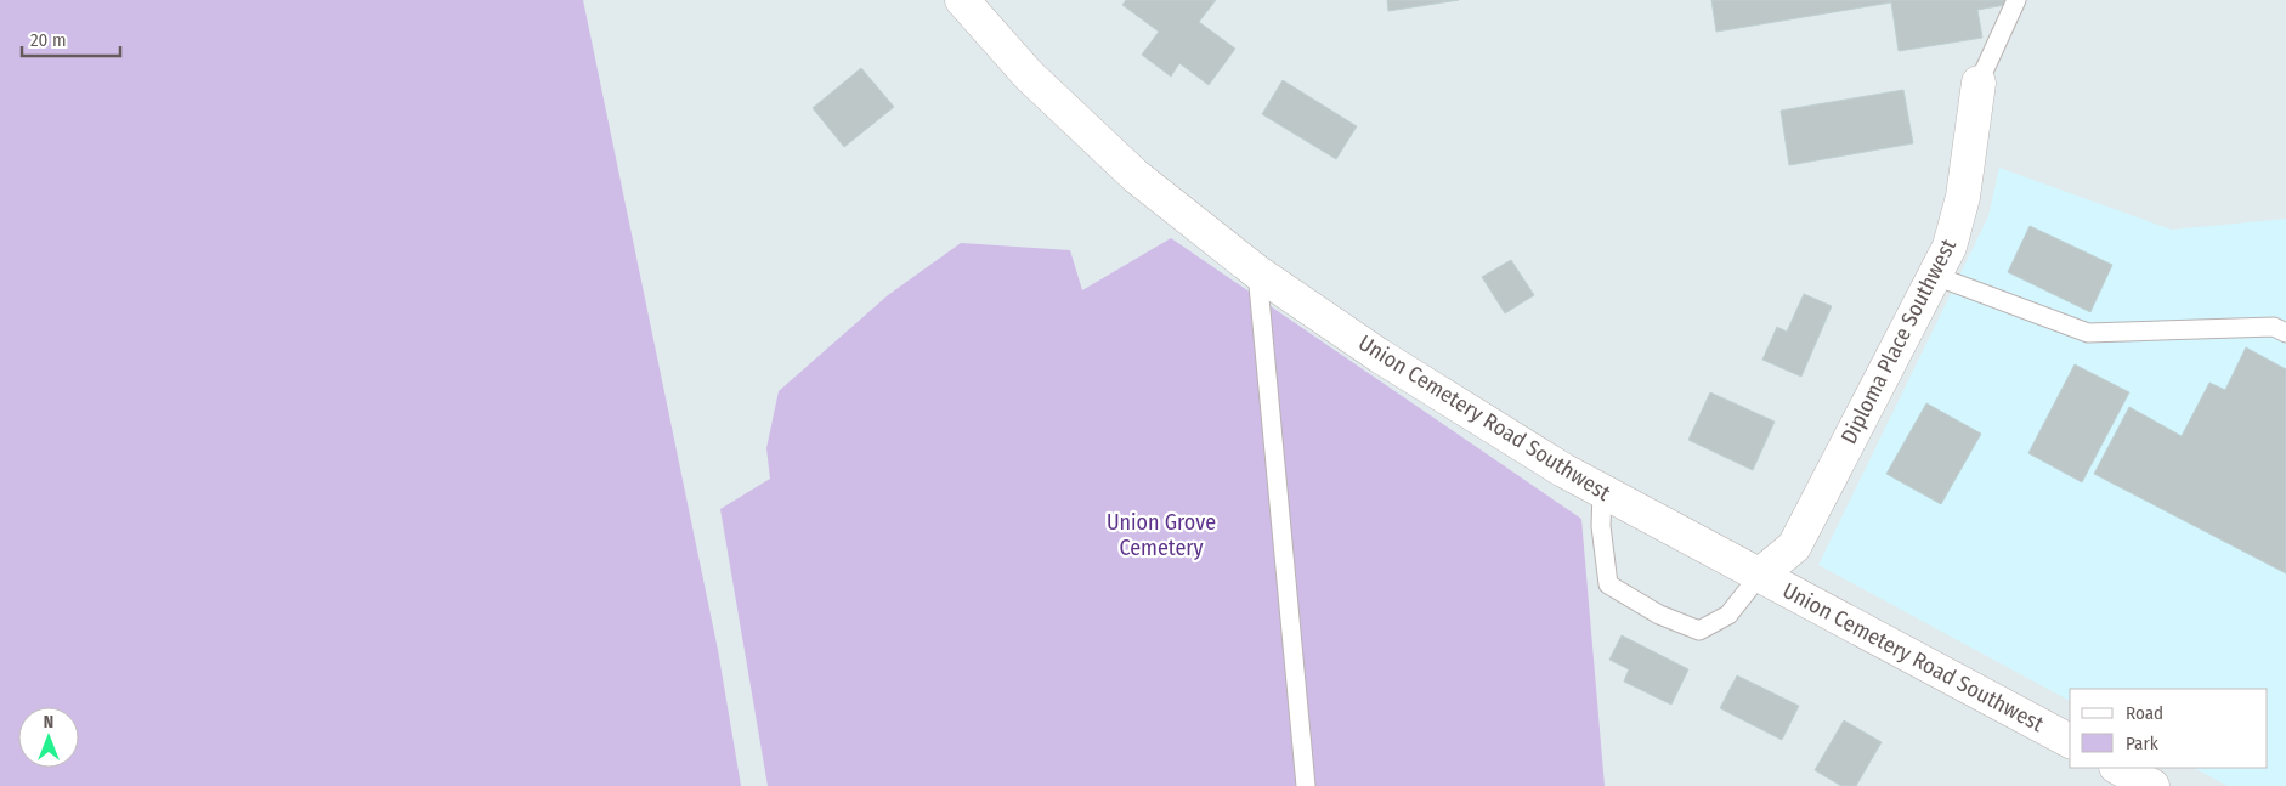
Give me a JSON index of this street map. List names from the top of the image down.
{
  "streets": {
    "street": ["Diploma Place Southwest", "Union Cemetery Road Southwest"]
  },
  "crossings": [
    ["Diploma Place Southwest", "Union Cemetery Road Southwest"]
  ],
  "parks": ["Union Grove Cemetery"],
  "legend": ["Road", "Park"],
  "scale_bar": "20 m",
  "north": "top"
}
